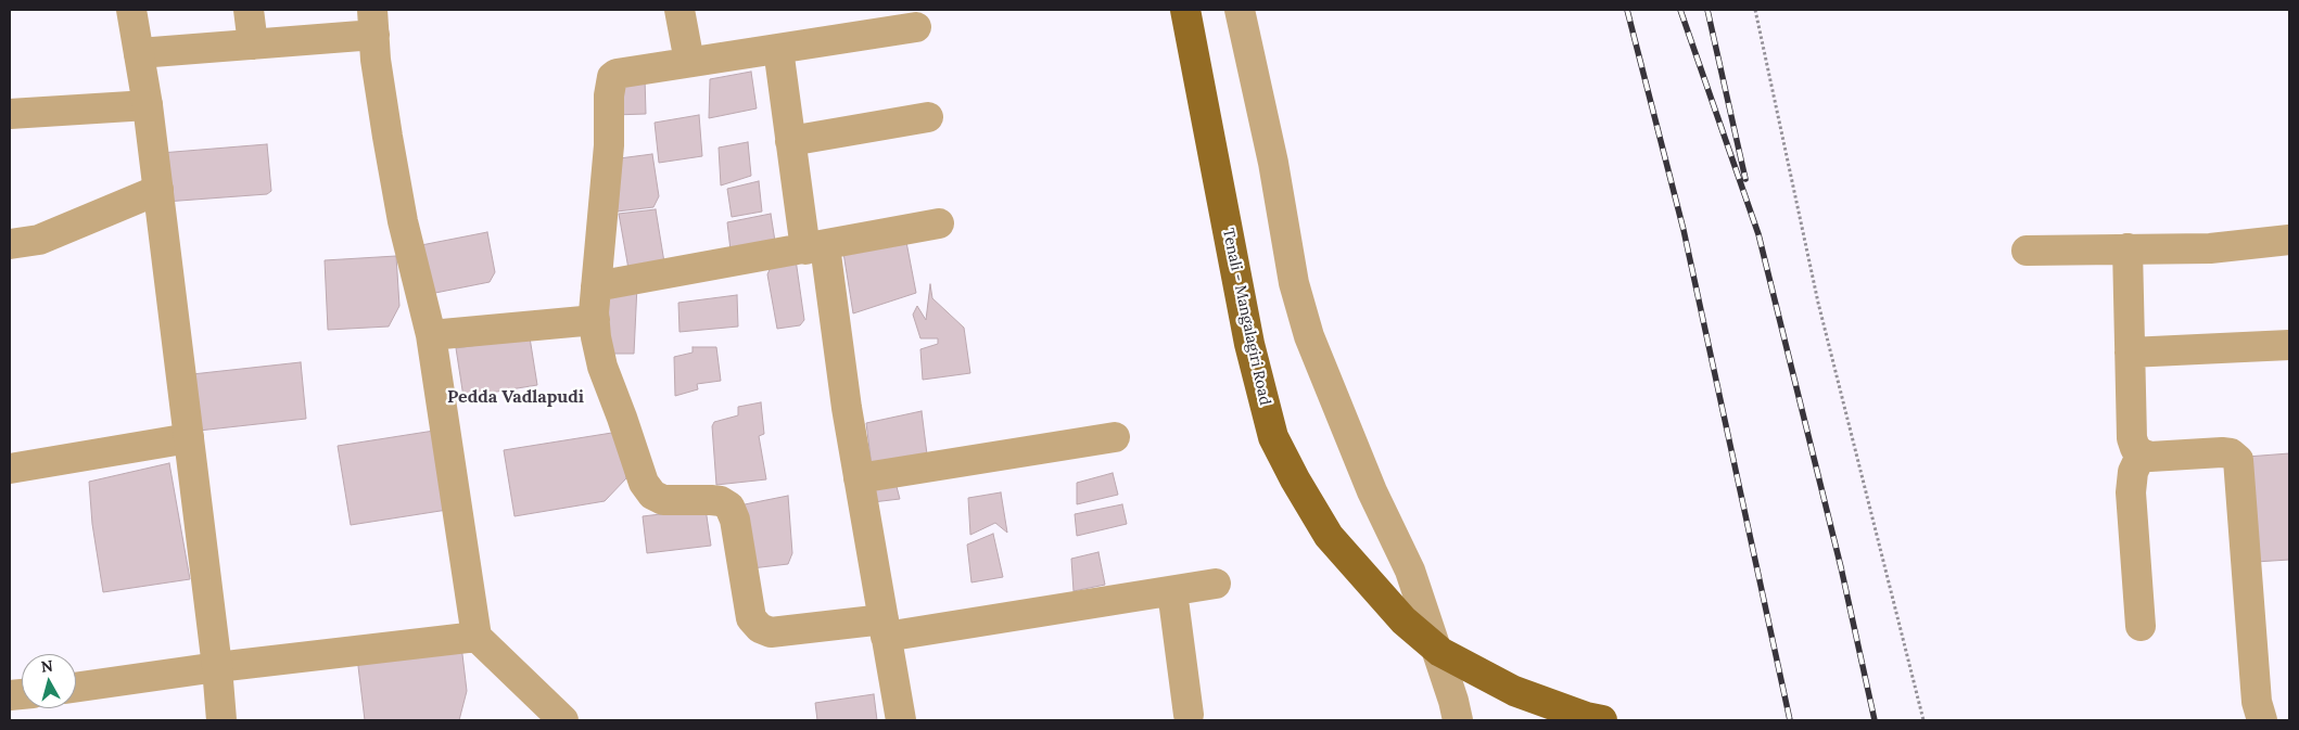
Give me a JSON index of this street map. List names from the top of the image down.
{
  "streets": {
    "main road": ["Tenali - Mangalagiri Road"]
  },
  "districts": ["Pedda Vadlapudi"],
  "north": "top"
}
